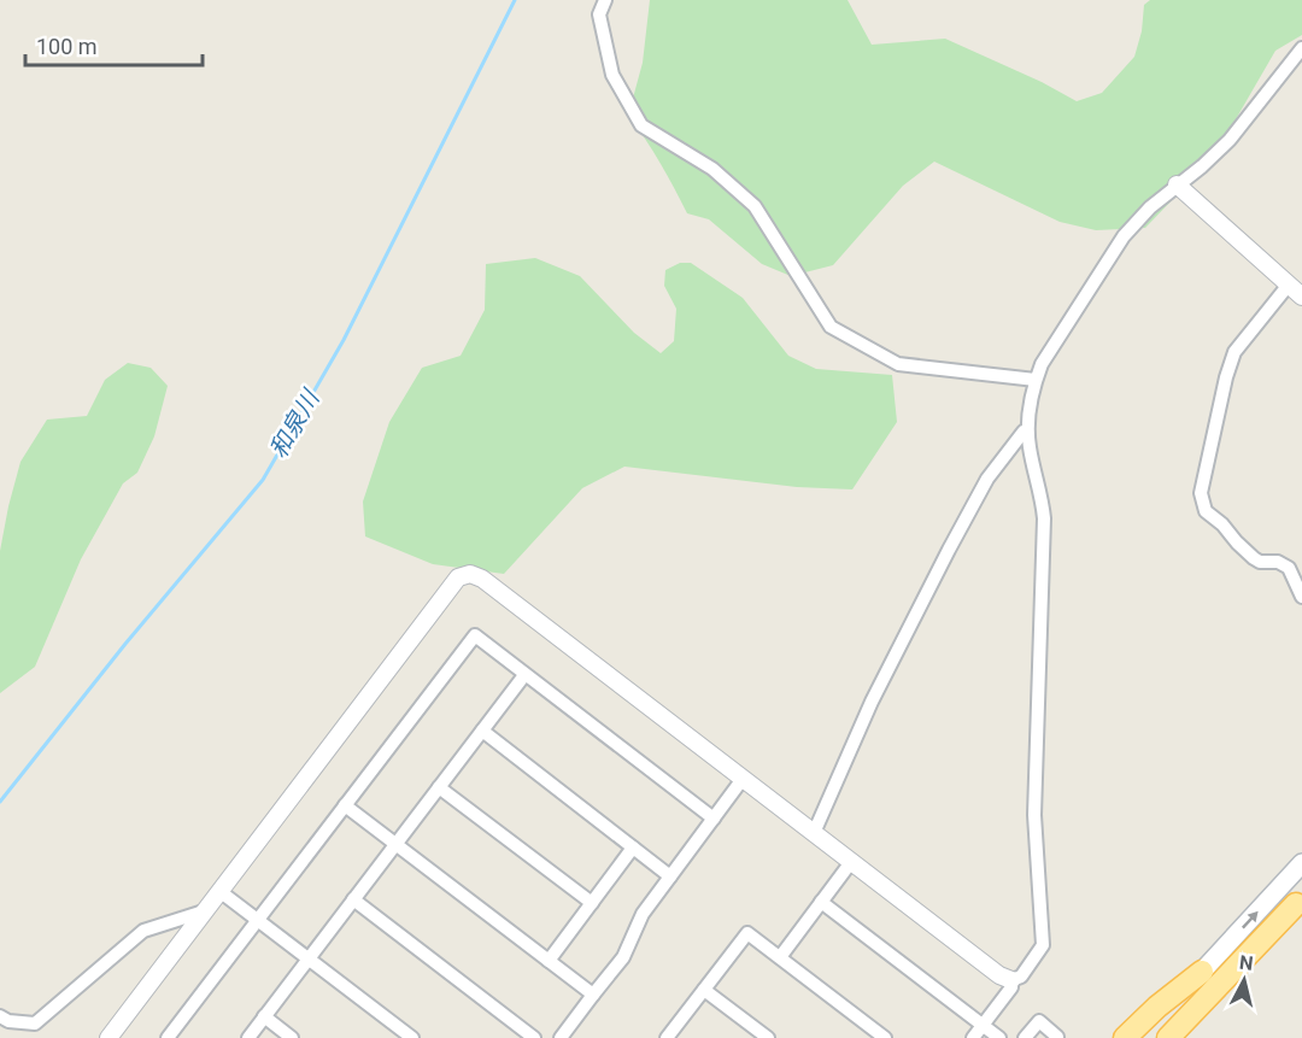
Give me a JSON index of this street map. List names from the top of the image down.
{
  "water": ["和泉川"],
  "scale_bar": "100 m",
  "north": "top"
}
